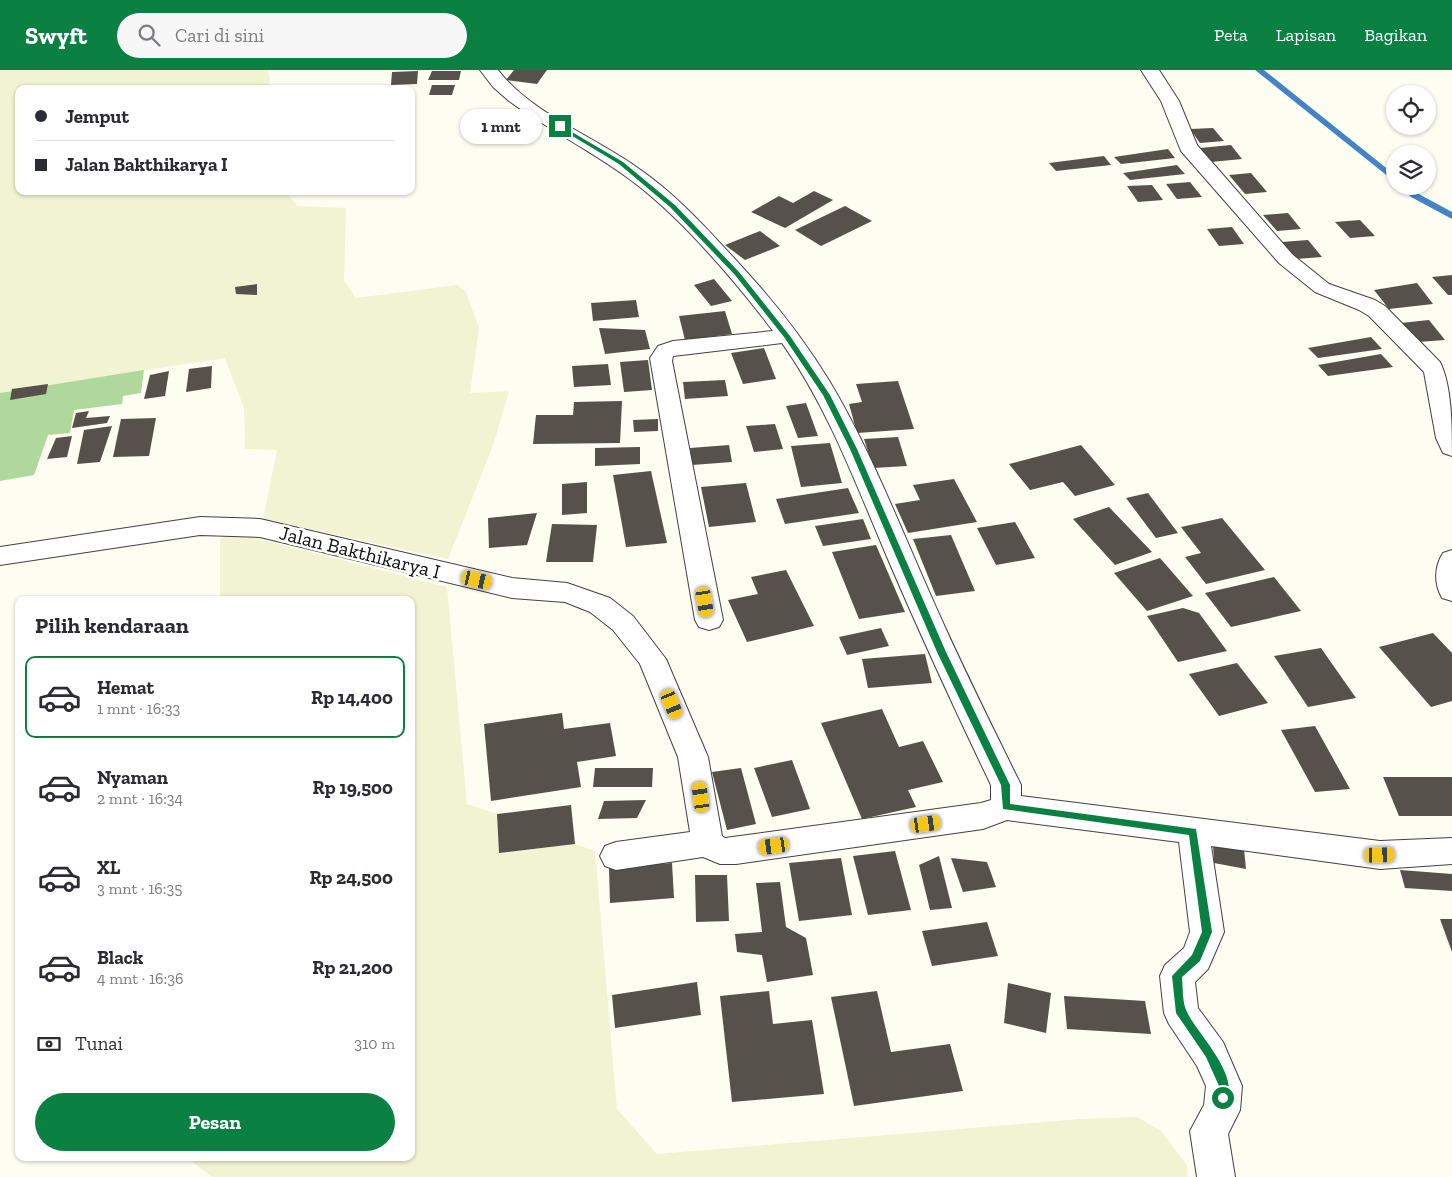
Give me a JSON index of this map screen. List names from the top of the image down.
{
  "streets": {
    "street": ["Jalan Bakthikarya I"]
  },
  "page": {
    "header": "Swyft",
    "search": "Cari di sini",
    "nav": ["Peta", "Lapisan", "Bagikan"],
    "banner": ["Jemput", "Jalan Bakthikarya I"],
    "bubble": "1 mnt",
    "heading": "Pilih kendaraan",
    "list": [
      {
        "name": "Hemat",
        "note": "1 mnt · 16:33",
        "value": "Rp 14,400"
      },
      {
        "name": "Nyaman",
        "note": "2 mnt · 16:34",
        "value": "Rp 19,500"
      },
      {
        "name": "XL",
        "note": "3 mnt · 16:35",
        "value": "Rp 24,500"
      },
      {
        "name": "Black",
        "note": "4 mnt · 16:36",
        "value": "Rp 21,200"
      }
    ],
    "pay": ["Tunai", "310 m"],
    "buttons": "Pesan"
  }
}
